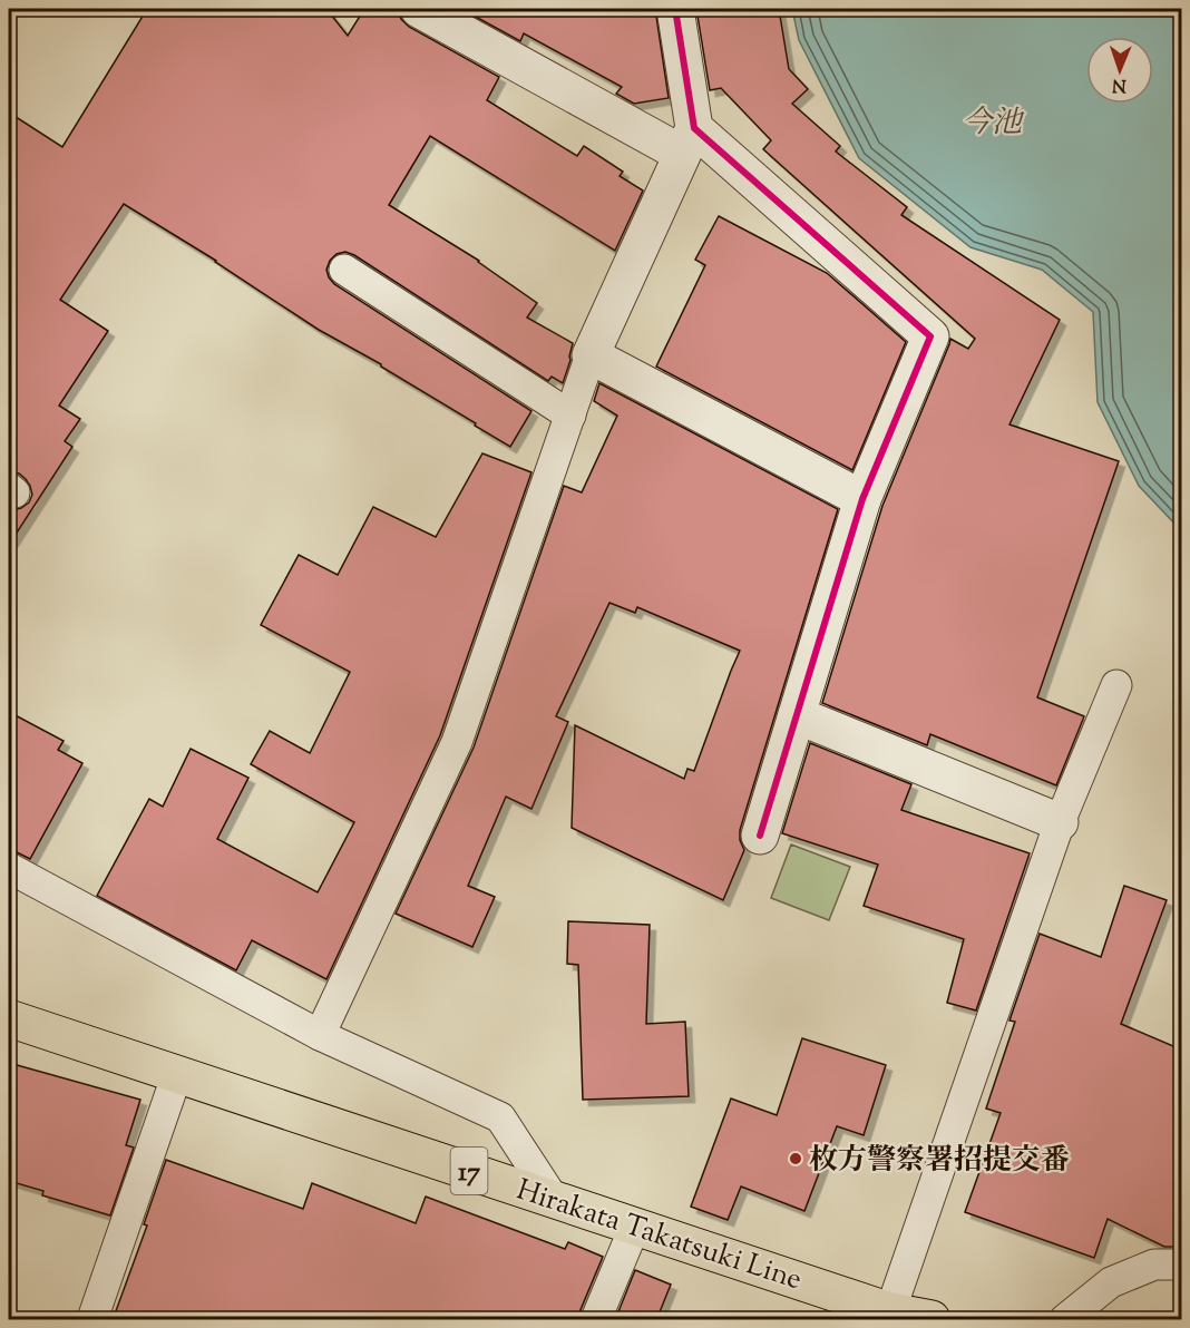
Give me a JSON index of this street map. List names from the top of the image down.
{
  "streets": {
    "main road": ["17", "Hirakata Takatsuki Line"]
  },
  "water": ["今池"],
  "places": ["枚方警察署招提交番"],
  "north": "bottom"
}
